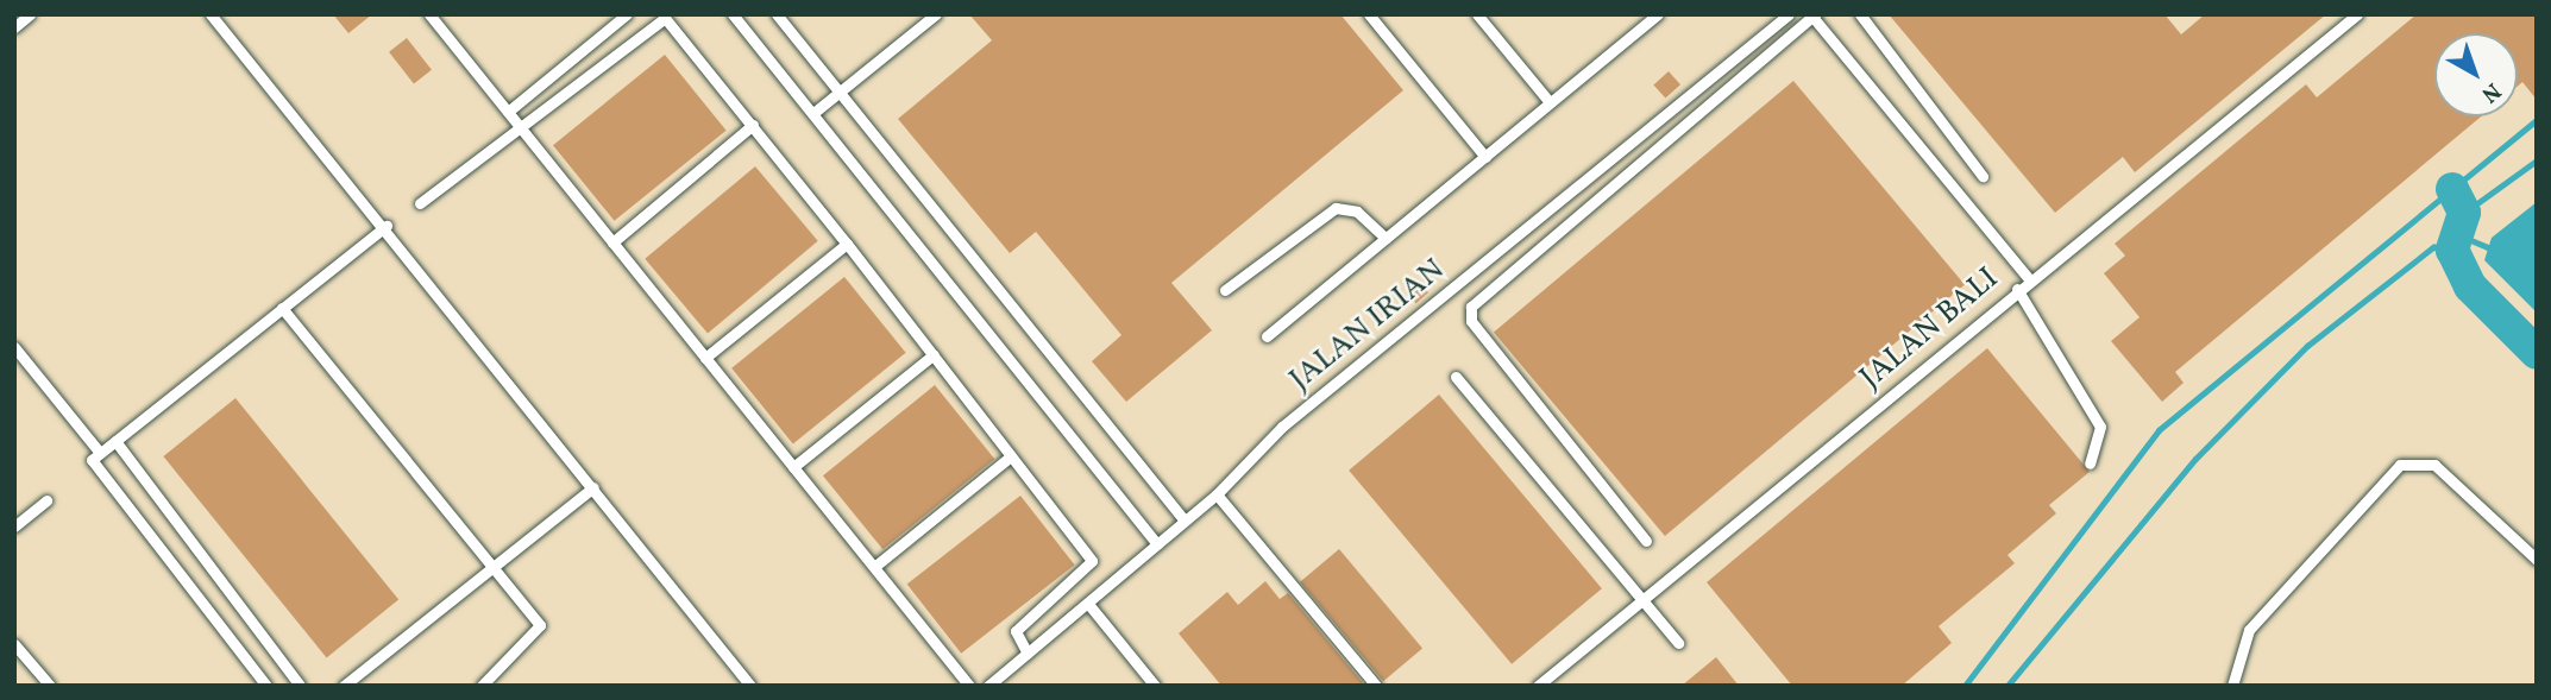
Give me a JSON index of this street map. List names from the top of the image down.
{
  "streets": {
    "lane": ["JALAN IRIAN", "JALAN BALI"]
  },
  "north": "bottom right"
}
